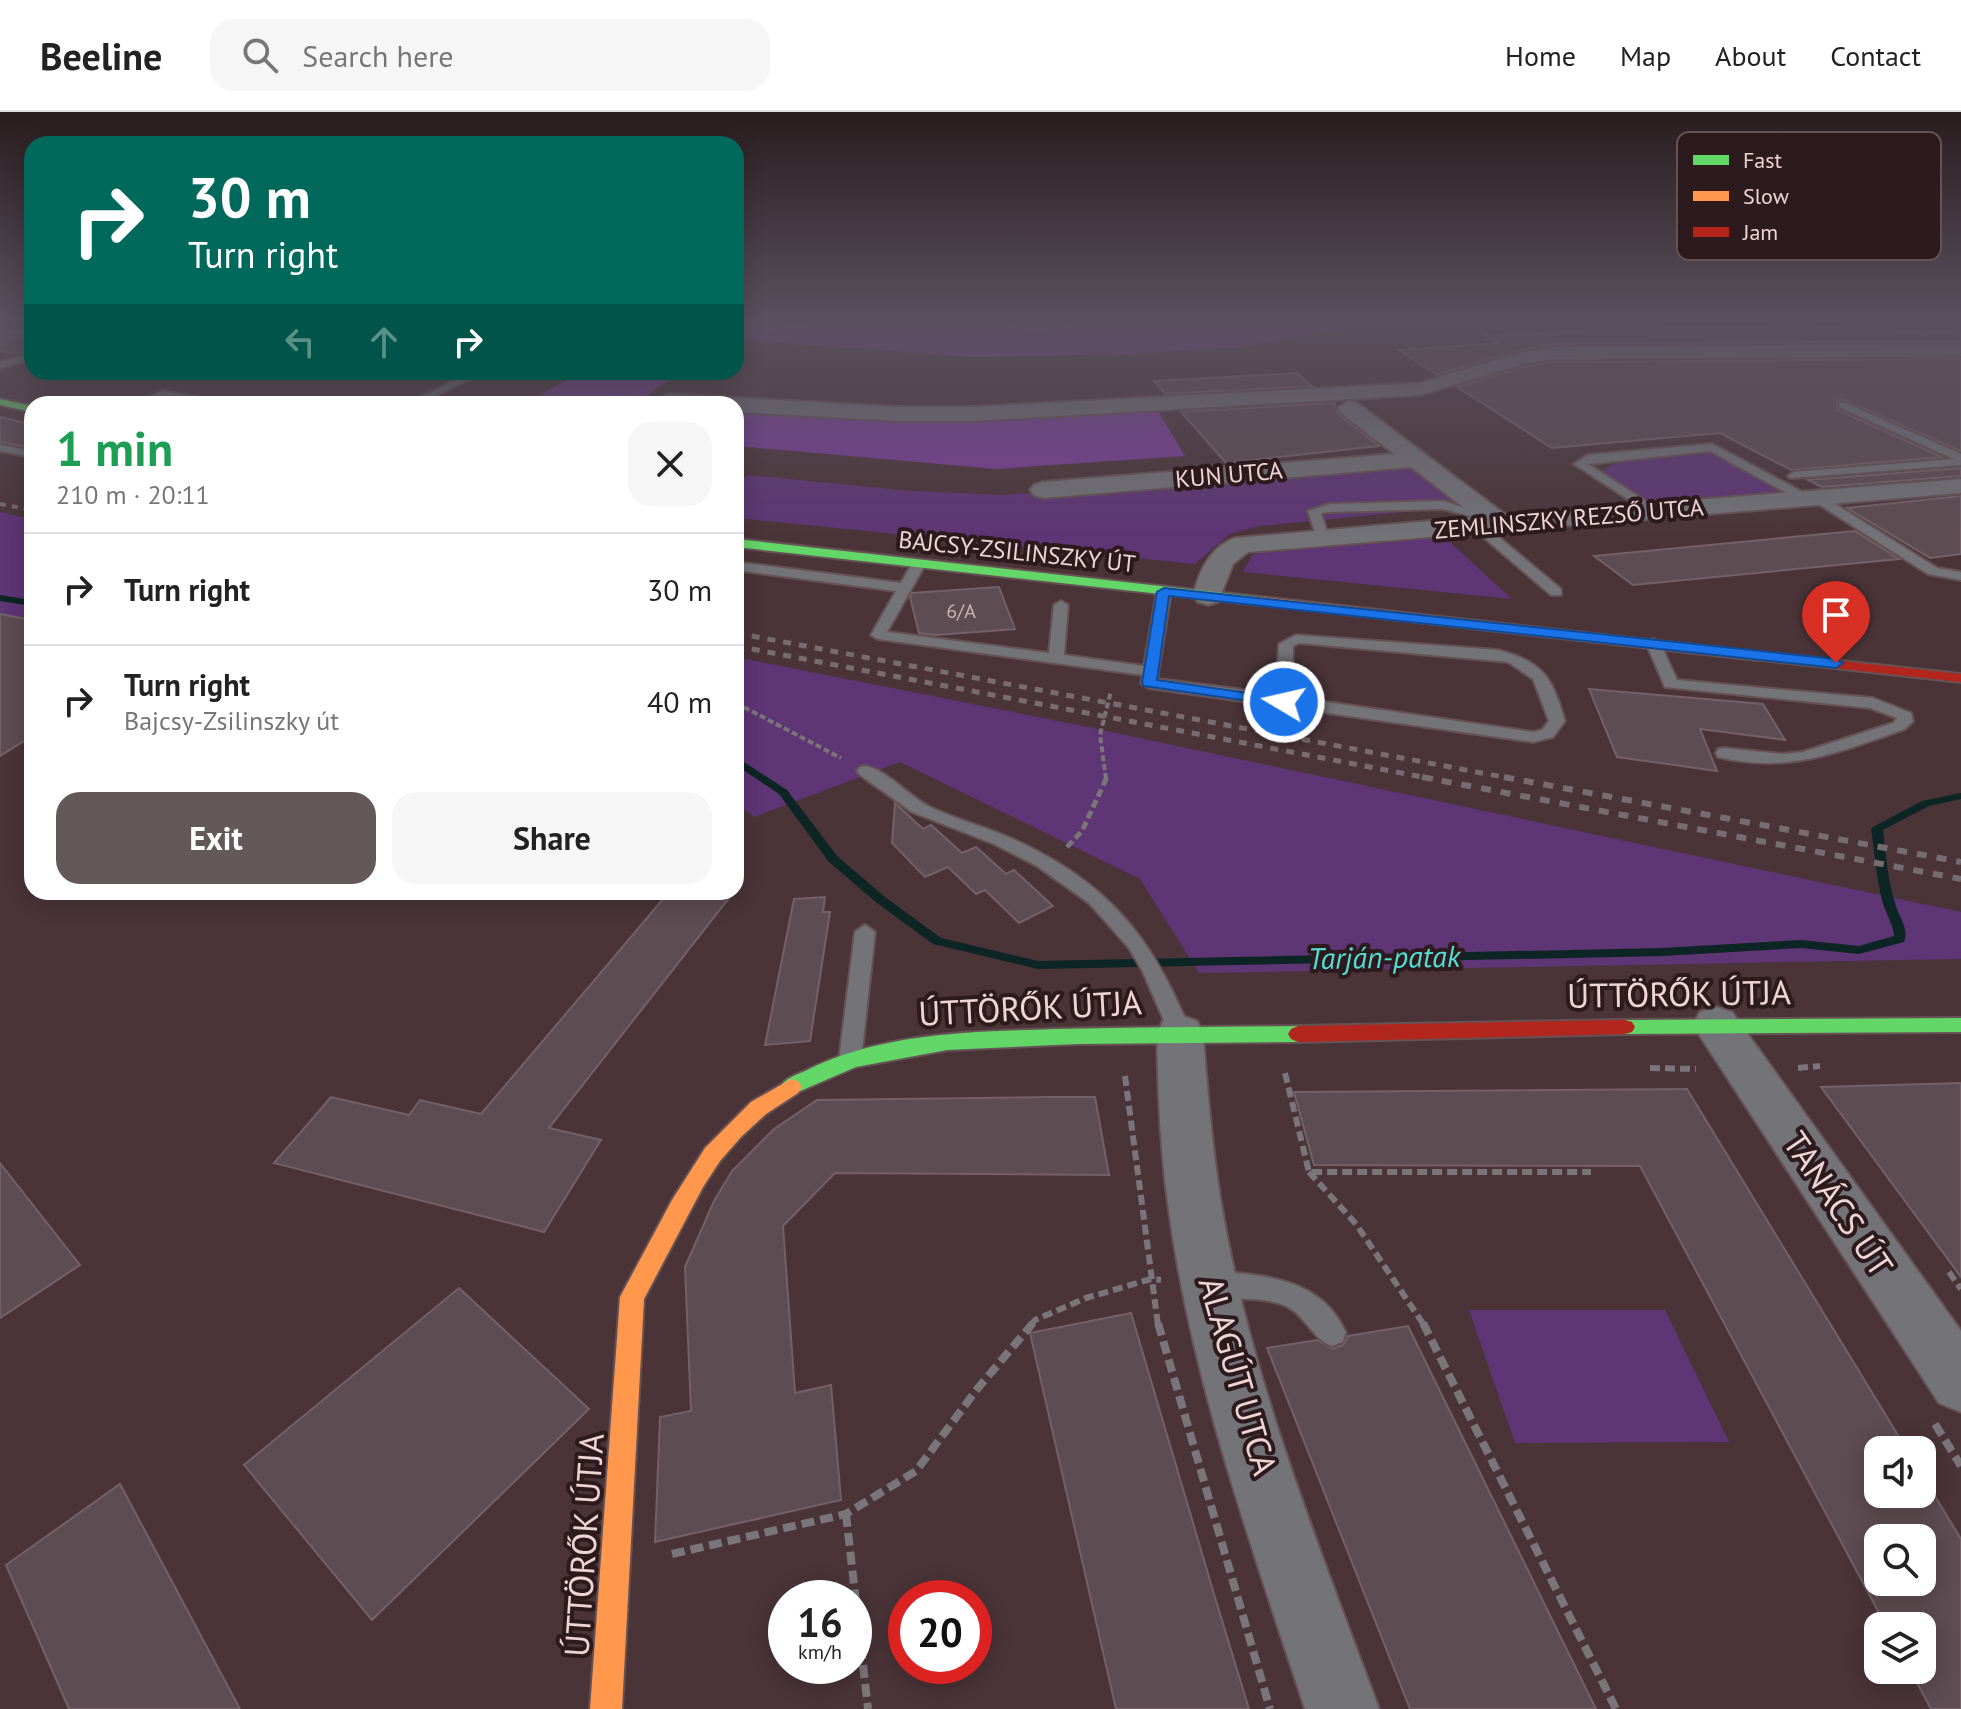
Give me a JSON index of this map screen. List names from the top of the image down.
{
  "streets": {
    "main road": ["BAJCSY-ZSILINSZKY ÚT", "ÚTTÖRŐK ÚTJA"],
    "street": [
      "KUN UTCA",
      "ZEMLINSZKY REZSŐ UTCA",
      "TANÁCS ÚT",
      "ALAGÚT UTCA"
    ]
  },
  "crossings": [
    ["ZEMLINSZKY REZSŐ UTCA", "BAJCSY-ZSILINSZKY ÚT"],
    ["ÚTTÖRŐK ÚTJA", "TANÁCS ÚT"],
    ["ÚTTÖRŐK ÚTJA", "ALAGÚT UTCA"]
  ],
  "water": ["Tarján-patak"],
  "house_numbers": ["6/A"],
  "legend": ["Fast", "Slow", "Jam"],
  "page": {
    "header": "Beeline",
    "search": "Search here",
    "nav": [
      "Home",
      "Map",
      "About",
      "Contact"
    ],
    "turn": ["30 m", "Turn right"],
    "heading": ["1 min", "210 m · 20:11"],
    "list": [
      {
        "name": "Turn right",
        "value": "30 m"
      },
      {
        "name": "Turn right",
        "note": "Bajcsy-Zsilinszky út",
        "value": "40 m"
      }
    ],
    "buttons": ["Exit", "Share"],
    "speed": "16 km/h",
    "limit": "20"
  }
}
